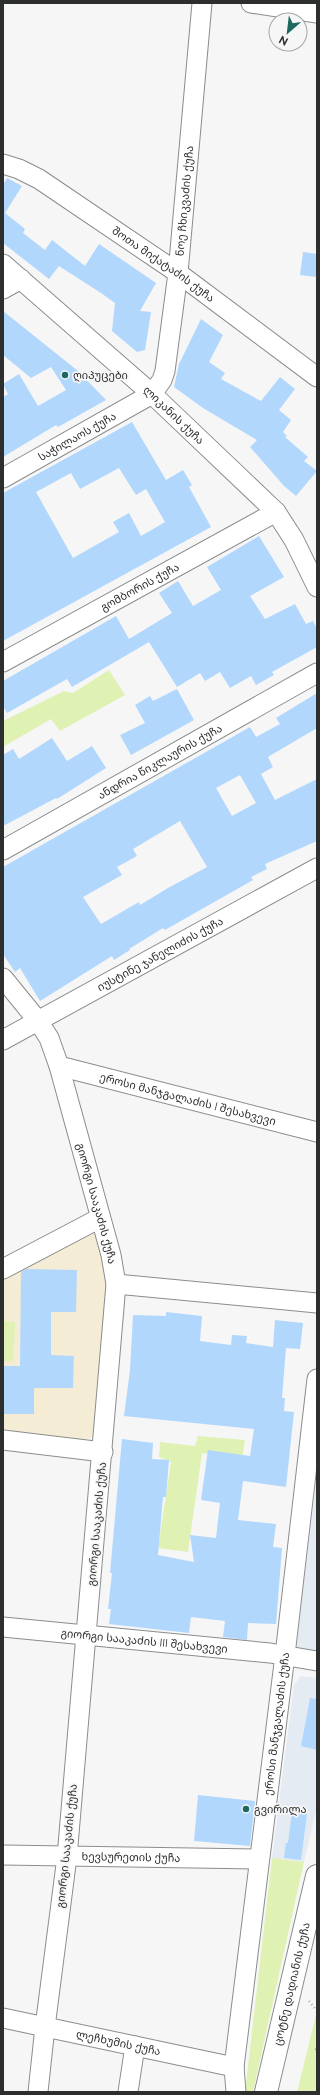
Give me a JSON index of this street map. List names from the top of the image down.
{
  "streets": {
    "main road": ["ცოტნე დადიანის ქუჩა"],
    "street": [
      "ნოე ჩხიკვაძის ქუჩა",
      "შოთა მიქატაძის ქუჩა",
      "ლიკანის ქუჩა",
      "საჭილაოს ქუჩა",
      "გომბორის ქუჩა",
      "ანდრია წიკლაურის ქუჩა",
      "იუსტინე ჯანელიძის ქუჩა",
      "ეროსი მანჯგალაძის I შესახვევი",
      "გიორგი სააკაძის ქუჩა",
      "გიორგი სააკაძის III შესახვევი",
      "ეროსი მანჯგალაძის ქუჩა",
      "ხევსურეთის ქუჩა",
      "ლეჩხუმის ქუჩა"
    ]
  },
  "crossings": [
    ["ნოე ჩხიკვაძის ქუჩა", "შოთა მიქატაძის ქუჩა"],
    ["ნოე ჩხიკვაძის ქუჩა", "ლიკანის ქუჩა"],
    ["ნოე ჩხიკვაძის ქუჩა", "საჭილაოს ქუჩა"],
    ["ლიკანის ქუჩა", "საჭილაოს ქუჩა"],
    ["ლიკანის ქუჩა", "გომბორის ქუჩა"],
    ["იუსტინე ჯანელიძის ქუჩა", "გიორგი სააკაძის ქუჩა"],
    ["ეროსი მანჯგალაძის I შესახვევი", "გიორგი სააკაძის ქუჩა"],
    ["გიორგი სააკაძის ქუჩა", "გიორგი სააკაძის III შესახვევი"],
    ["გიორგი სააკაძის ქუჩა", "ხევსურეთის ქუჩა"],
    ["გიორგი სააკაძის ქუჩა", "ლეჩხუმის ქუჩა"],
    ["გიორგი სააკაძის III შესახვევი", "ეროსი მანჯგალაძის ქუჩა"],
    ["ეროსი მანჯგალაძის ქუჩა", "ხევსურეთის ქუჩა"],
    ["ეროსი მანჯგალაძის ქუჩა", "ლეჩხუმის ქუჩა"]
  ],
  "places": ["ღიპუცები", "გვირილა"],
  "north": "bottom left"
}
